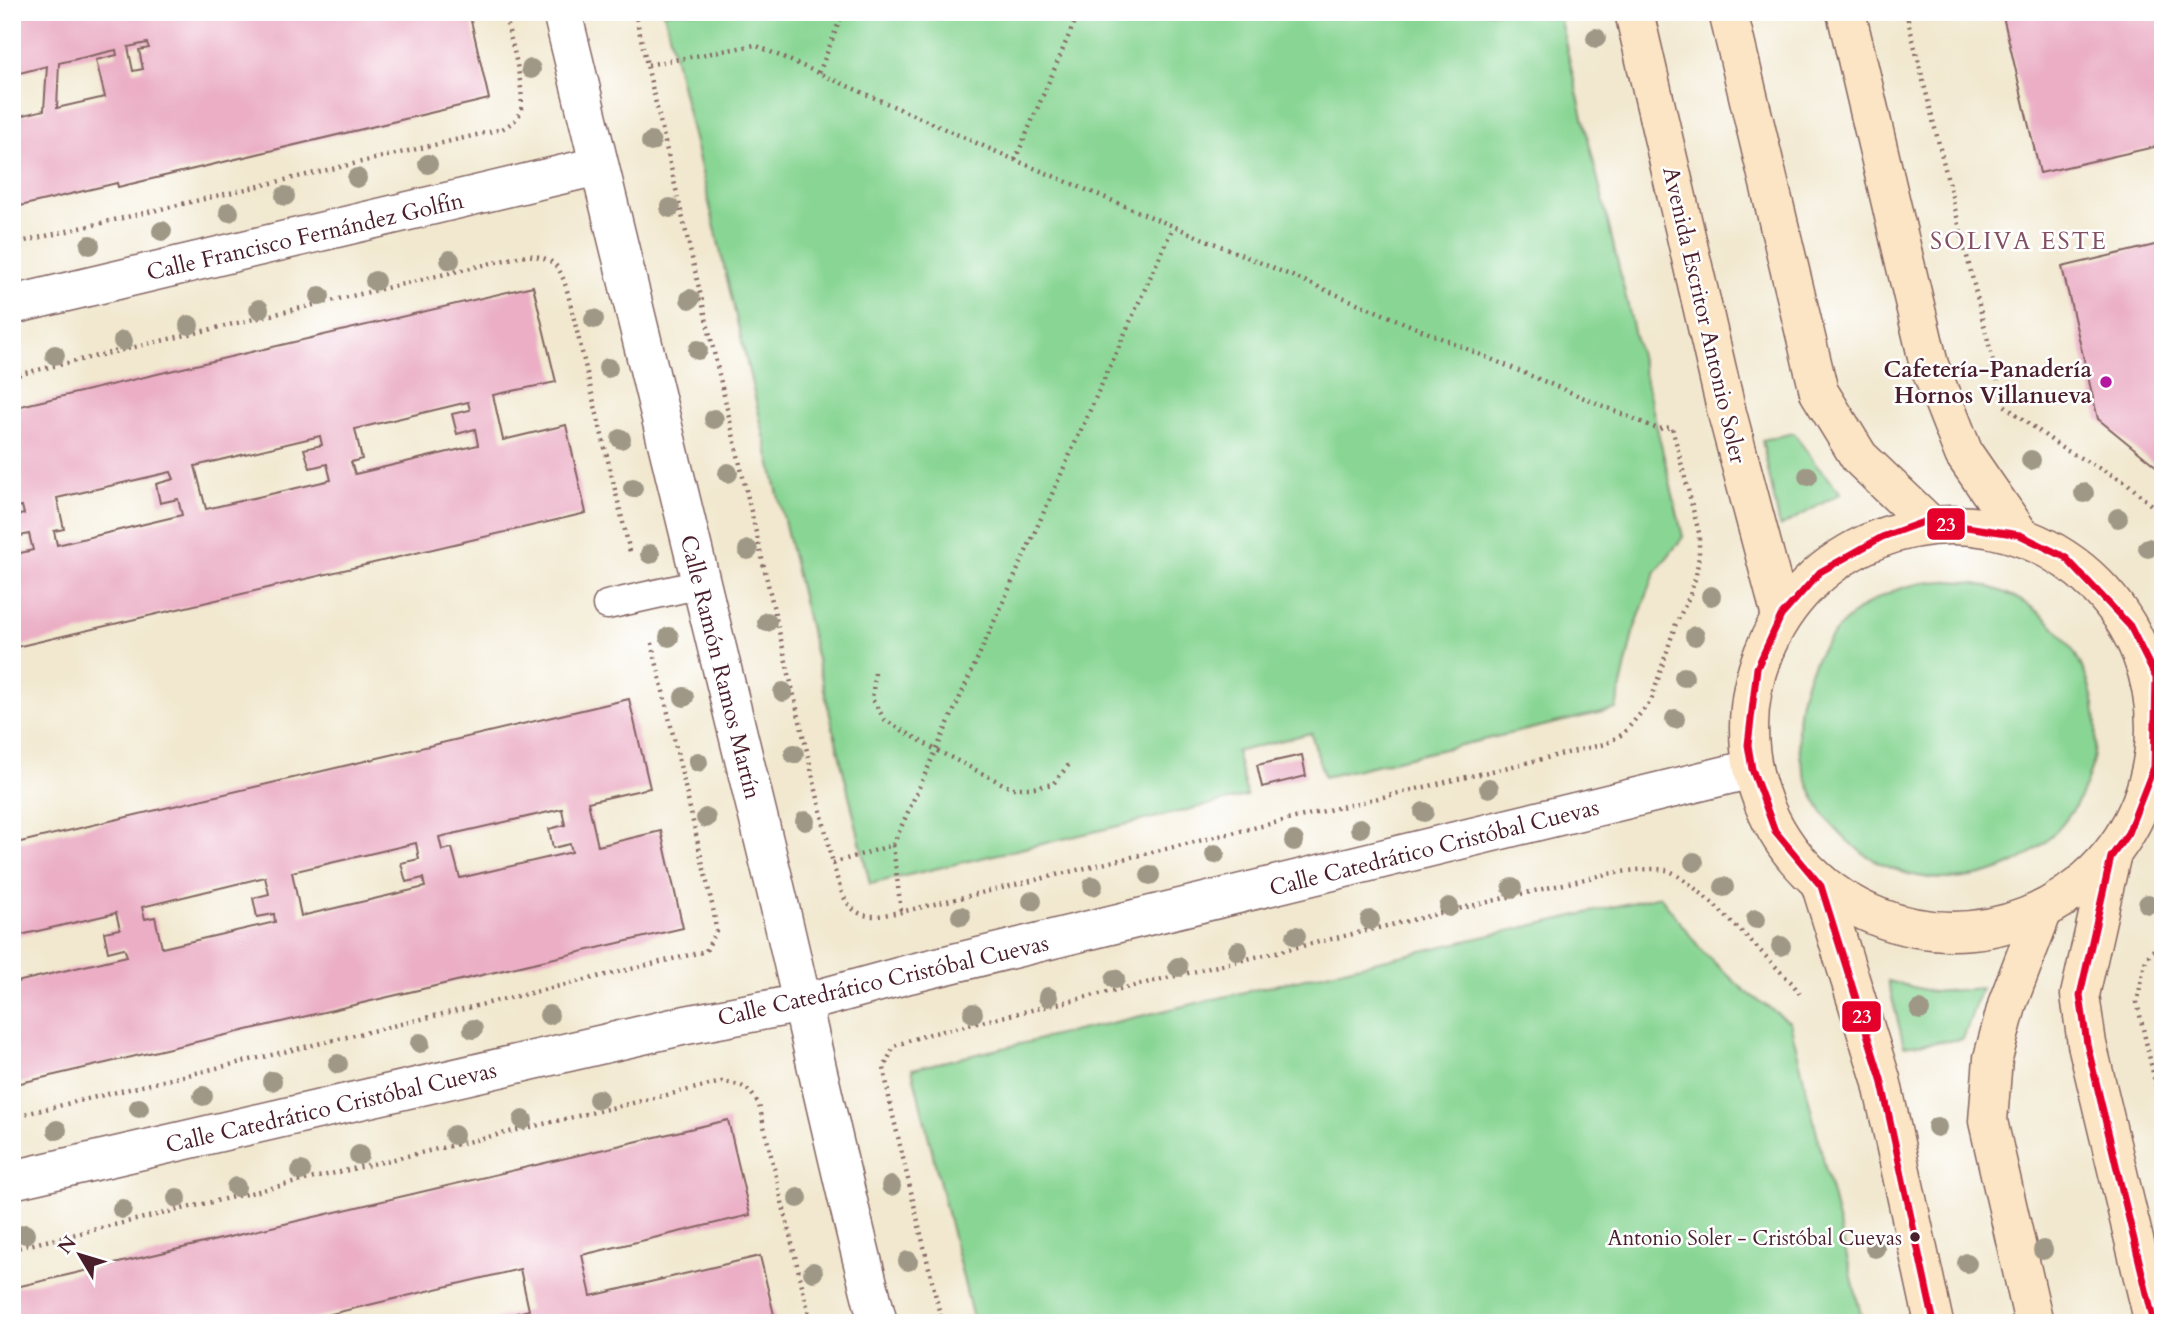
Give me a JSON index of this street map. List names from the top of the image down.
{
  "streets": {
    "street": [
      "Calle Francisco Fernández Golfín",
      "Avenida Escritor Antonio Soler",
      "Calle Ramón Ramos Martín",
      "Calle Catedrático Cristóbal Cuevas"
    ]
  },
  "crossings": [
    ["Calle Francisco Fernández Golfín", "Calle Ramón Ramos Martín"],
    ["Calle Ramón Ramos Martín", "Calle Catedrático Cristóbal Cuevas"]
  ],
  "districts": ["SOLIVA ESTE"],
  "places": ["Cafetería-Panadería Hornos Villanueva", "Antonio Soler - Cristóbal Cuevas"],
  "lines": ["transit line 23"],
  "north": "top left"
}
